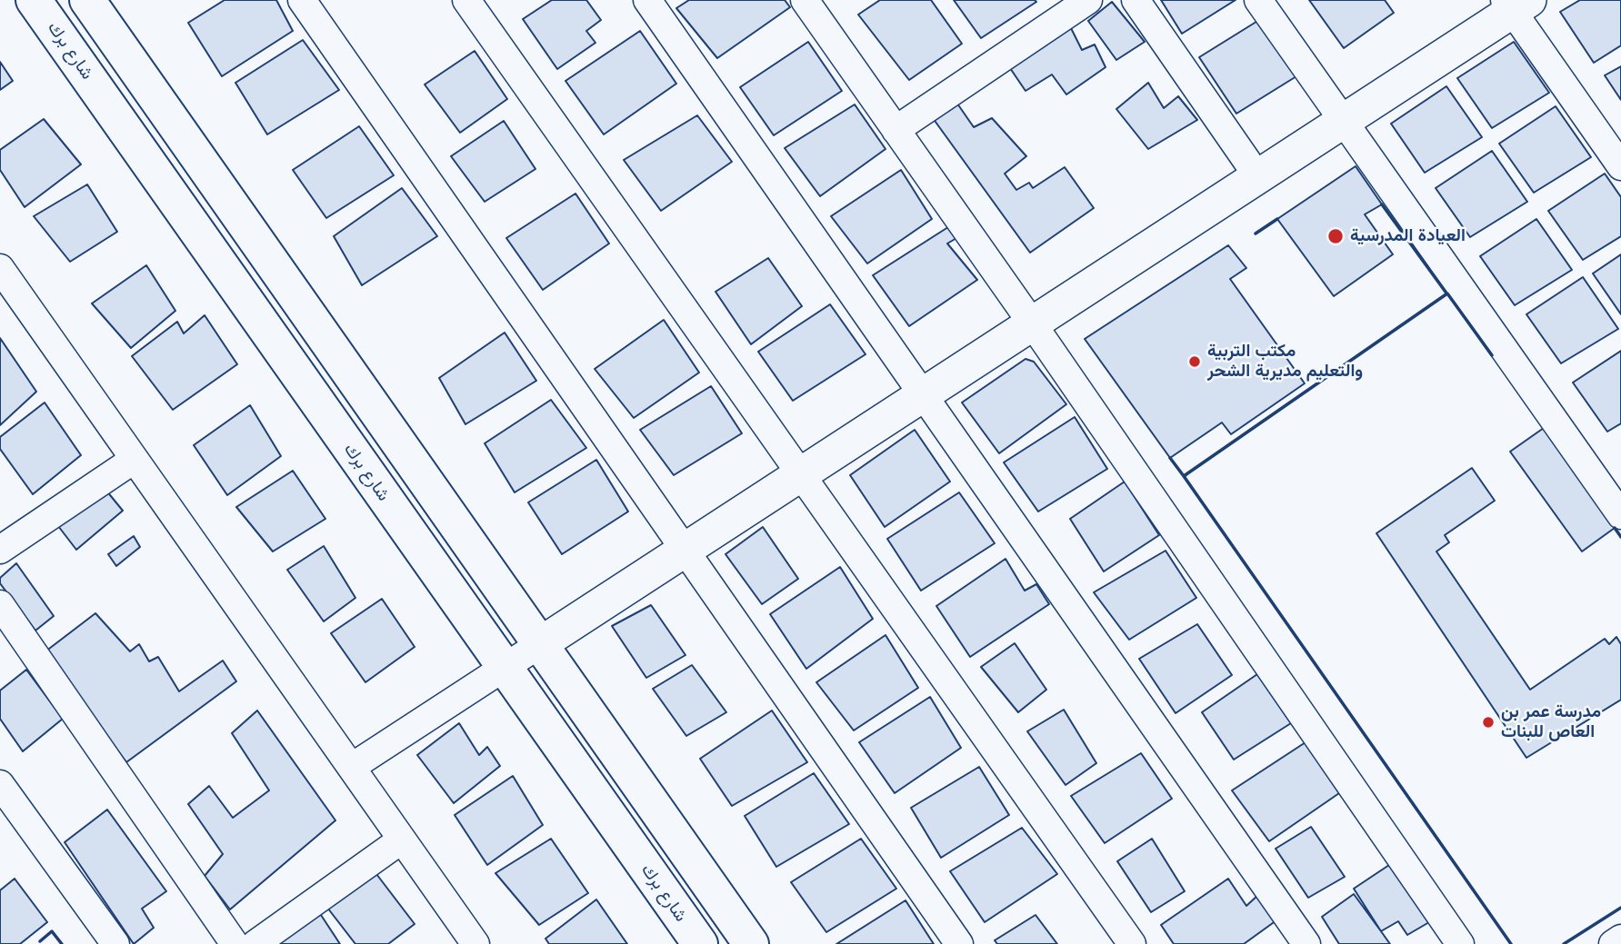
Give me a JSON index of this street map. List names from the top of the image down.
{
  "streets": {
    "main road": ["شارع برك"]
  },
  "places": ["العيادة المدرسية", "مكتب التربية والتعليم مديرية الشحر", "مدرسة عمر بن العاص للبنات"]
}
